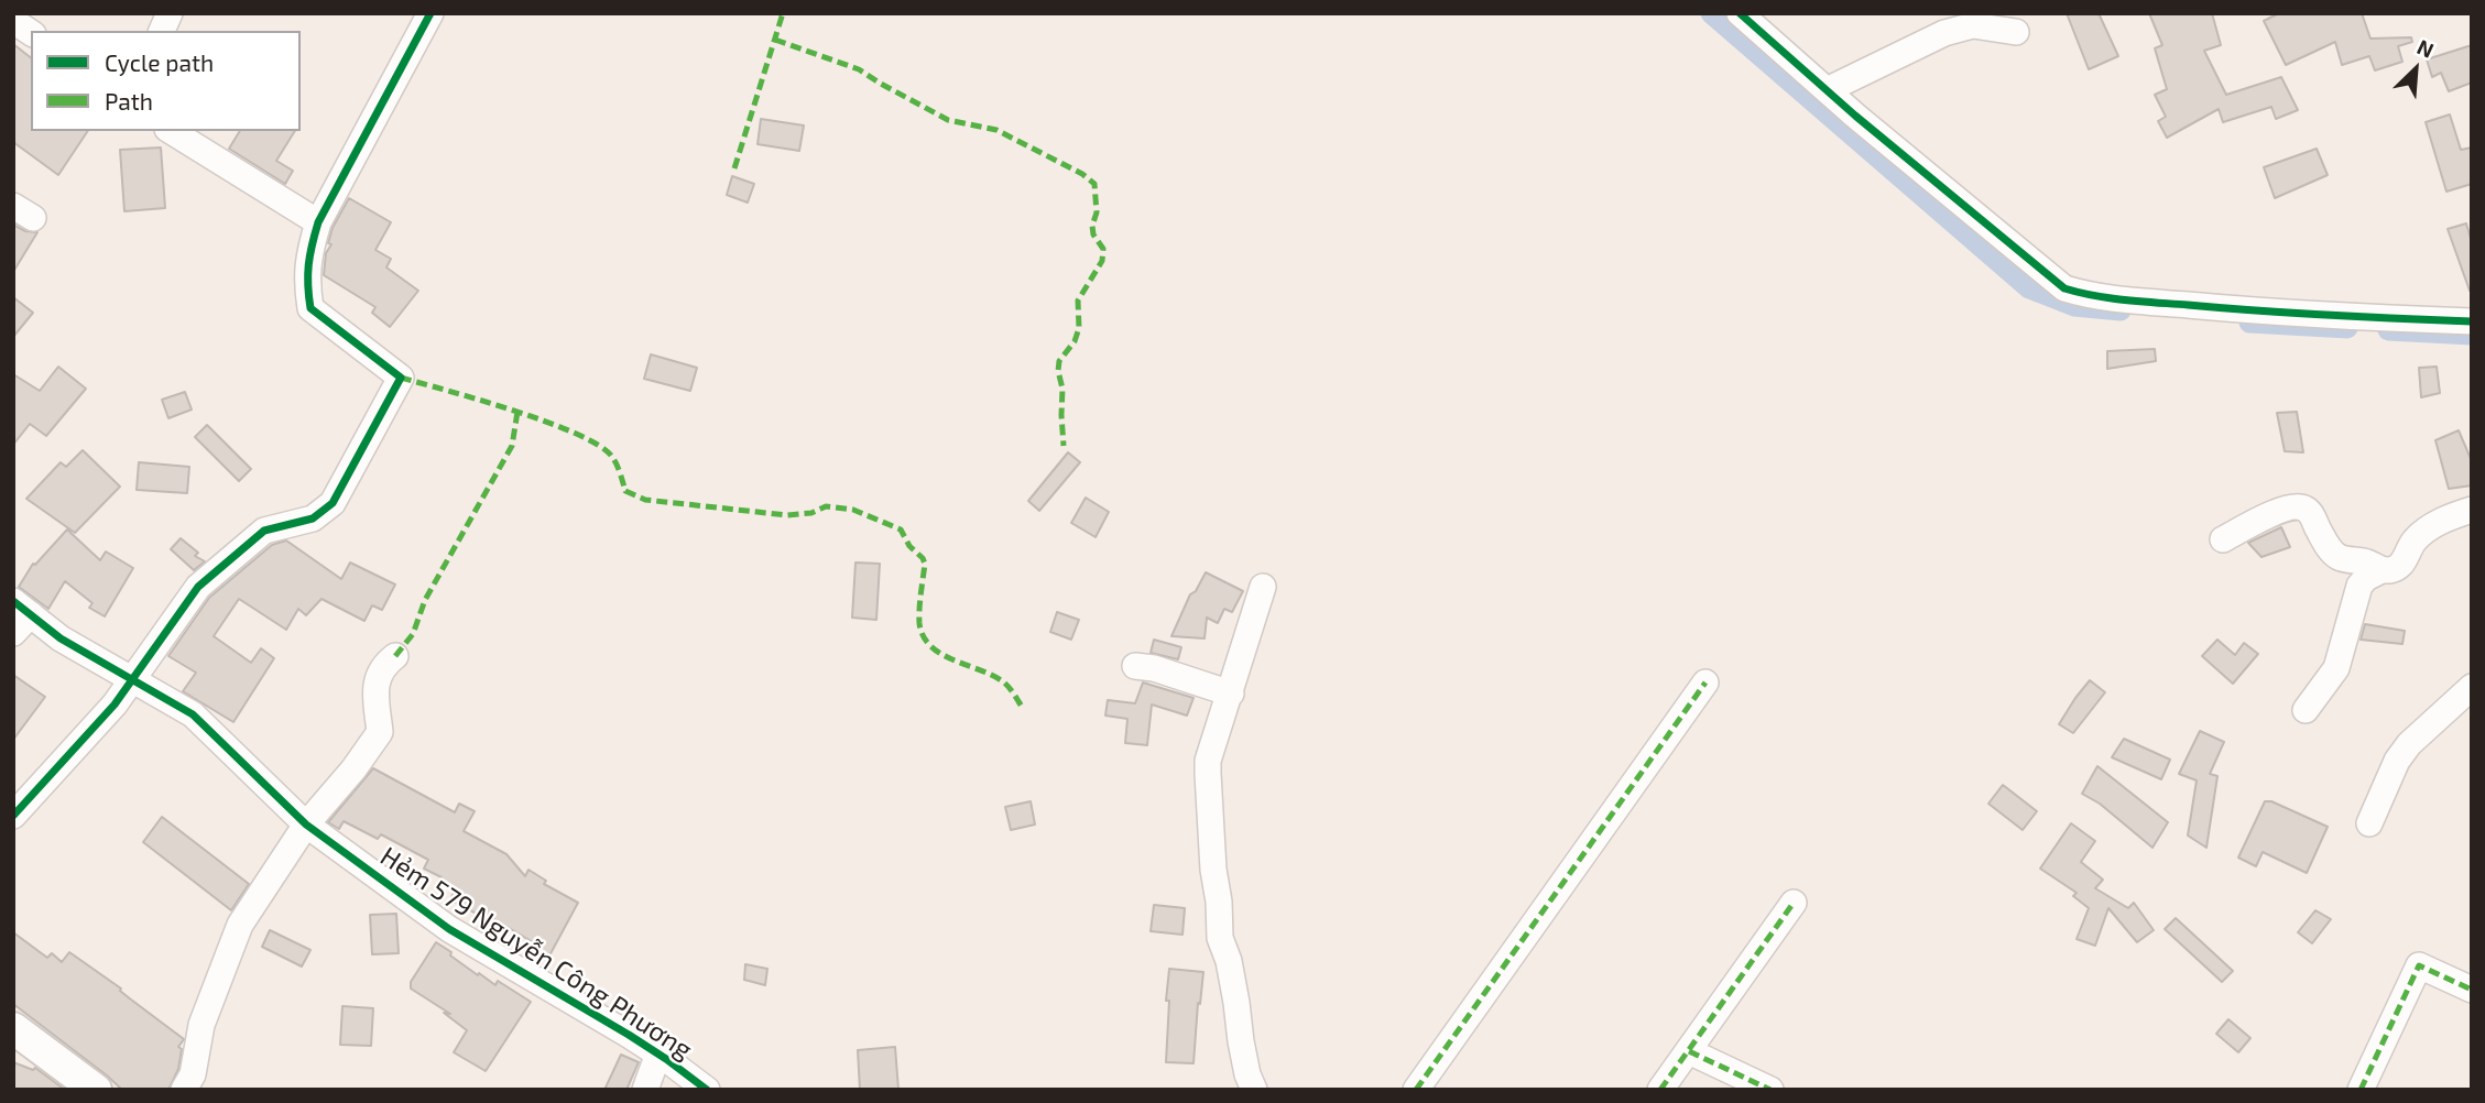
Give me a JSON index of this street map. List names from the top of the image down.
{
  "streets": {
    "street": ["Hẻm 579 Nguyễn Công Phương"]
  },
  "legend": ["Cycle path", "Path"],
  "north": "top right"
}
